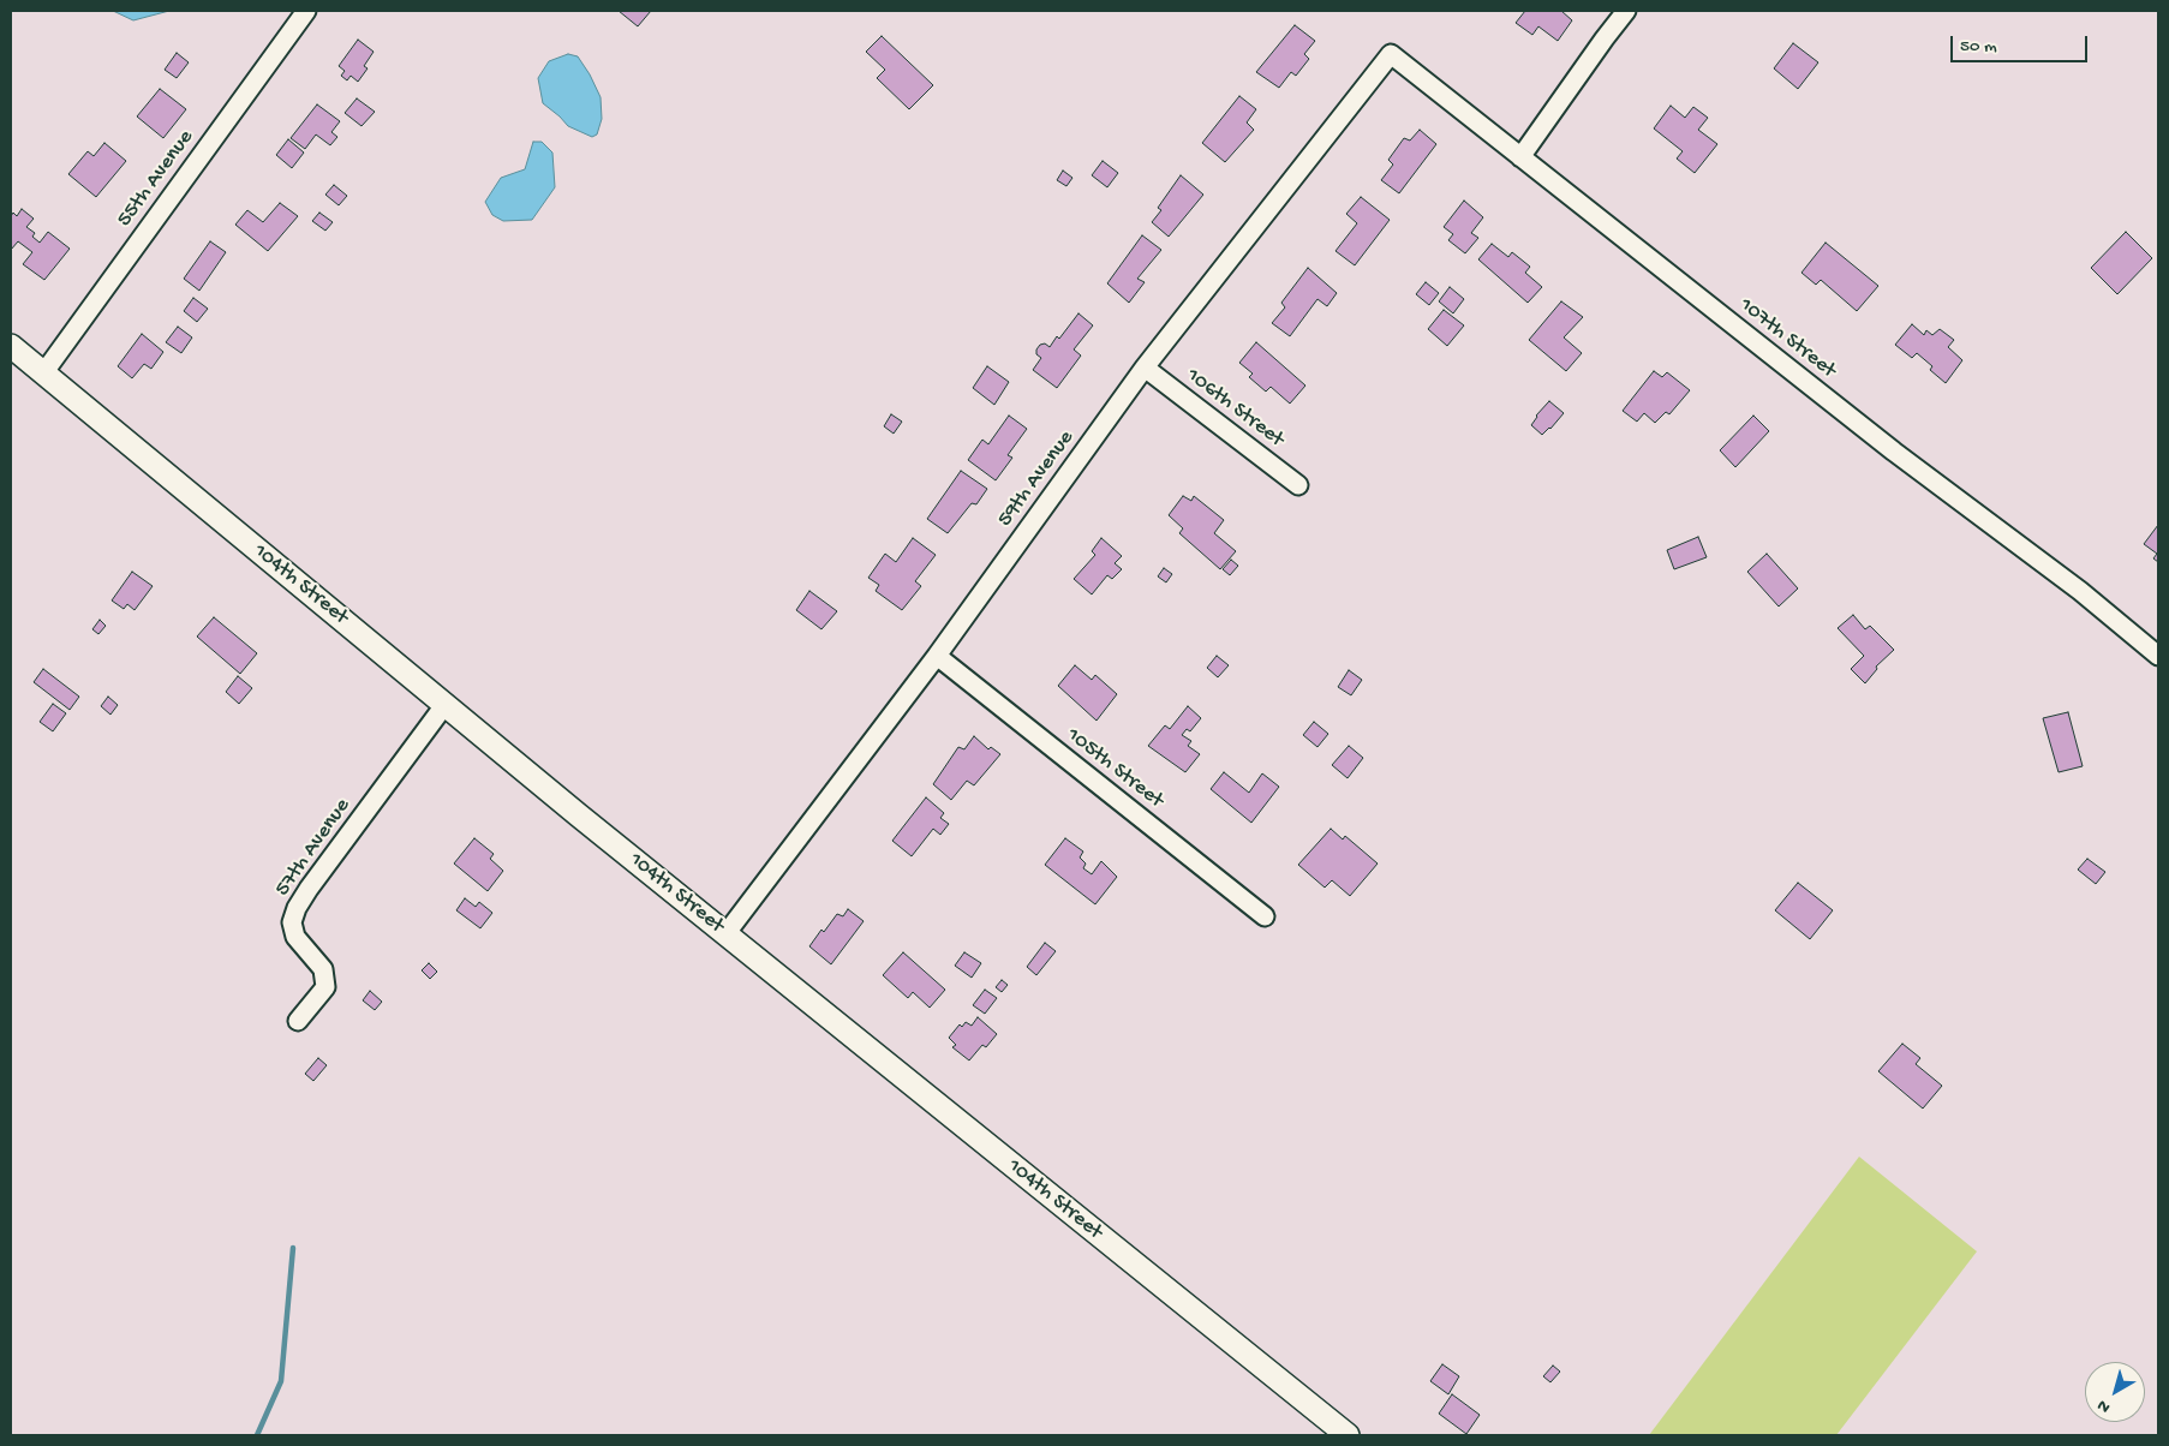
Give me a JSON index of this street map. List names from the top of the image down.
{
  "streets": {
    "main road": ["104th Street"],
    "street": [
      "55th Avenue",
      "107th Street",
      "106th Street",
      "59th Avenue",
      "105th Street",
      "57th Avenue"
    ]
  },
  "crossings": [
    ["55th Avenue", "104th Street"],
    ["107th Street", "59th Avenue"],
    ["106th Street", "59th Avenue"],
    ["59th Avenue", "104th Street"],
    ["59th Avenue", "105th Street"],
    ["104th Street", "57th Avenue"]
  ],
  "scale_bar": "50 m",
  "north": "bottom left"
}
